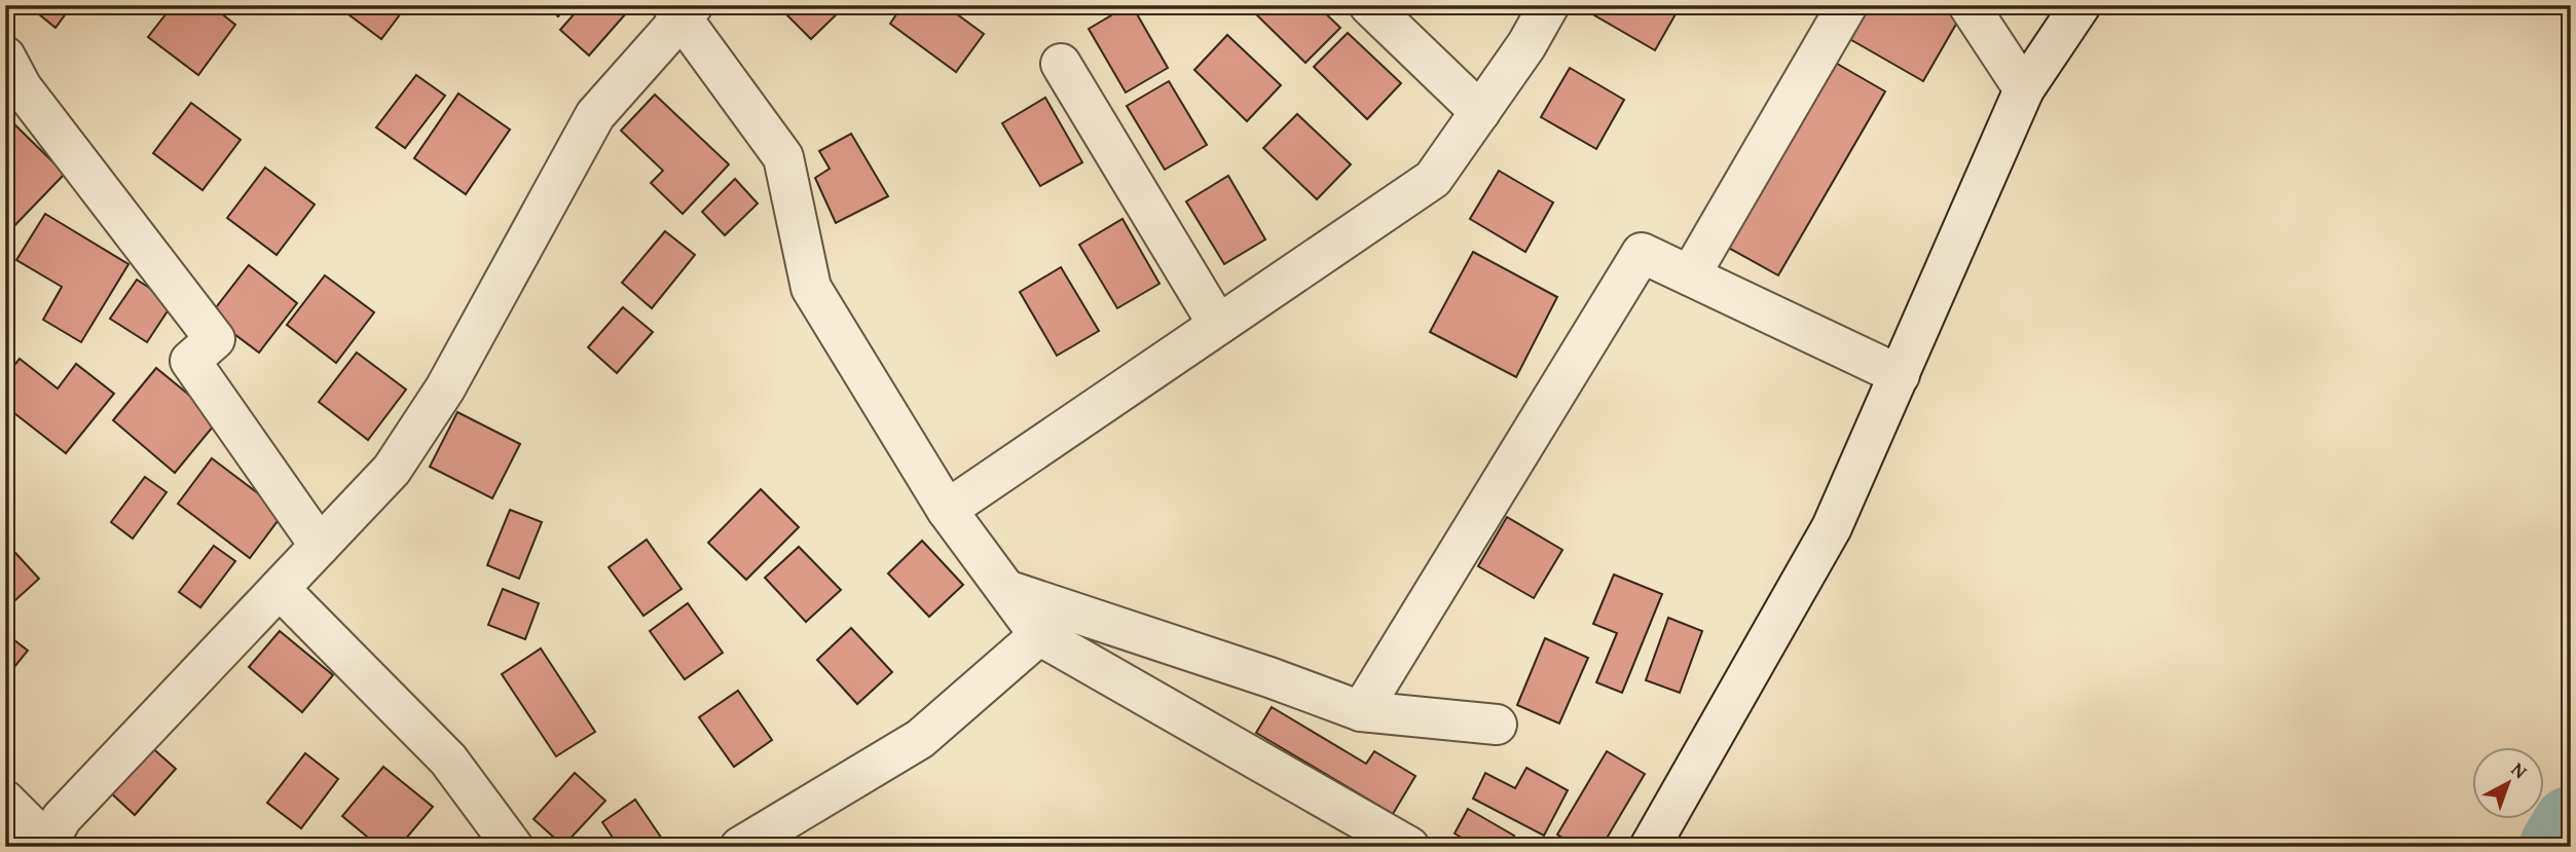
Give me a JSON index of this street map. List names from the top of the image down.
{
  "north": "top right"
}
